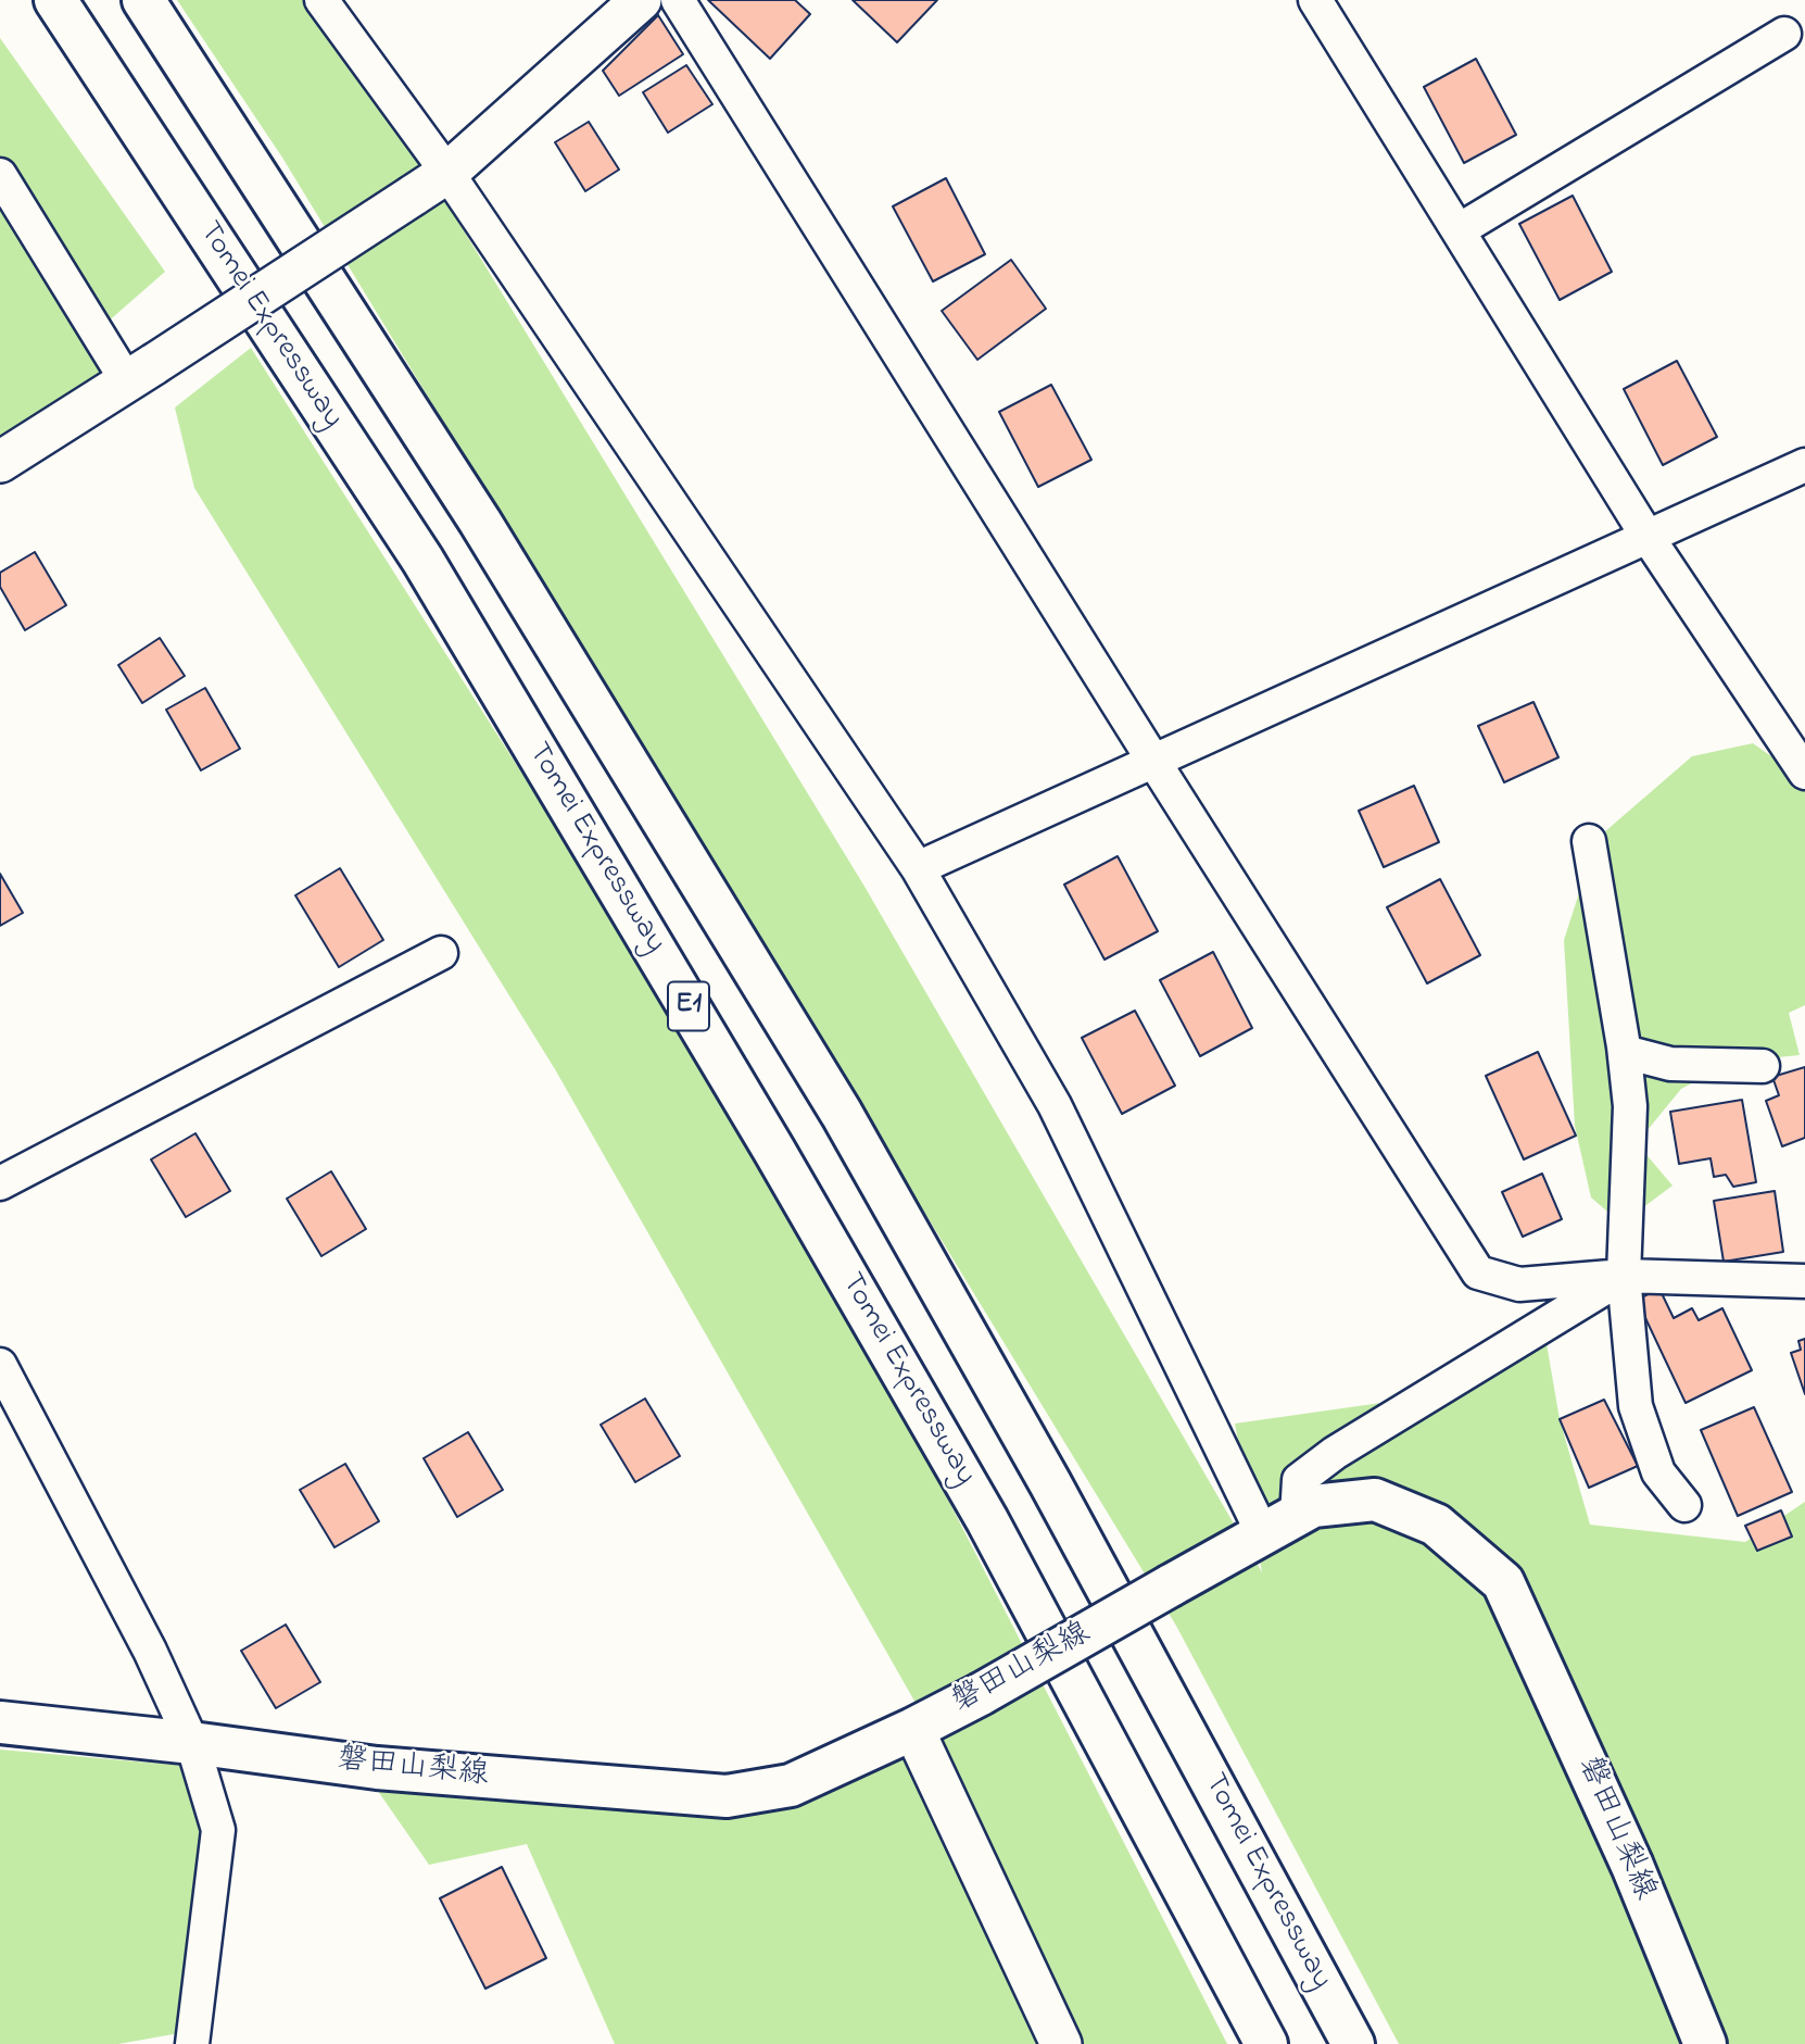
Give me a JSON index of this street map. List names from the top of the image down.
{
  "streets": {
    "main road": ["Tomei Expressway", "E1", "磐田山梨線"]
  }
}
